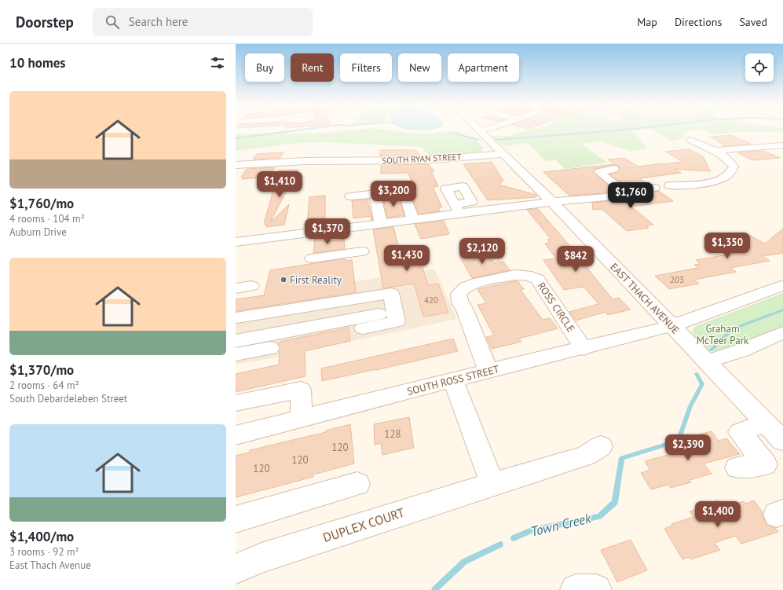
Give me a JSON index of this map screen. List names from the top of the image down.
{
  "streets": {
    "street": [
      "SOUTH RYAN STREET",
      "EAST THACH AVENUE",
      "ROSS CIRCLE",
      "SOUTH ROSS STREET",
      "DUPLEX COURT"
    ]
  },
  "crossings": [
    ["SOUTH RYAN STREET", "EAST THACH AVENUE"],
    ["EAST THACH AVENUE", "SOUTH ROSS STREET"],
    ["ROSS CIRCLE", "SOUTH ROSS STREET"]
  ],
  "water": ["Town Creek"],
  "parks": ["Graham McTeer Park"],
  "places": ["First Reality"],
  "house_numbers": [
    "203",
    "420",
    "128",
    "120",
    "120",
    "120"
  ],
  "page": {
    "header": "Doorstep",
    "search": "Search here",
    "nav": ["Map", "Directions", "Saved"],
    "heading": "10 homes",
    "chip": [
      "Buy",
      "Rent",
      "Filters",
      "New",
      "Apartment"
    ],
    "list": [
      {
        "name": "$1,760/mo",
        "note": "4 rooms · 104 m² · Auburn Drive"
      },
      {
        "name": "$1,370/mo",
        "note": "2 rooms · 64 m² · South Debardeleben Street"
      },
      {
        "name": "$1,400/mo",
        "note": "3 rooms · 92 m² · East Thach Avenue"
      }
    ],
    "price": [
      "$1,410",
      "$3,200",
      "$1,760",
      "$1,370",
      "$1,350",
      "$2,120",
      "$1,430",
      "$842",
      "$2,390",
      "$1,400"
    ]
  }
}
